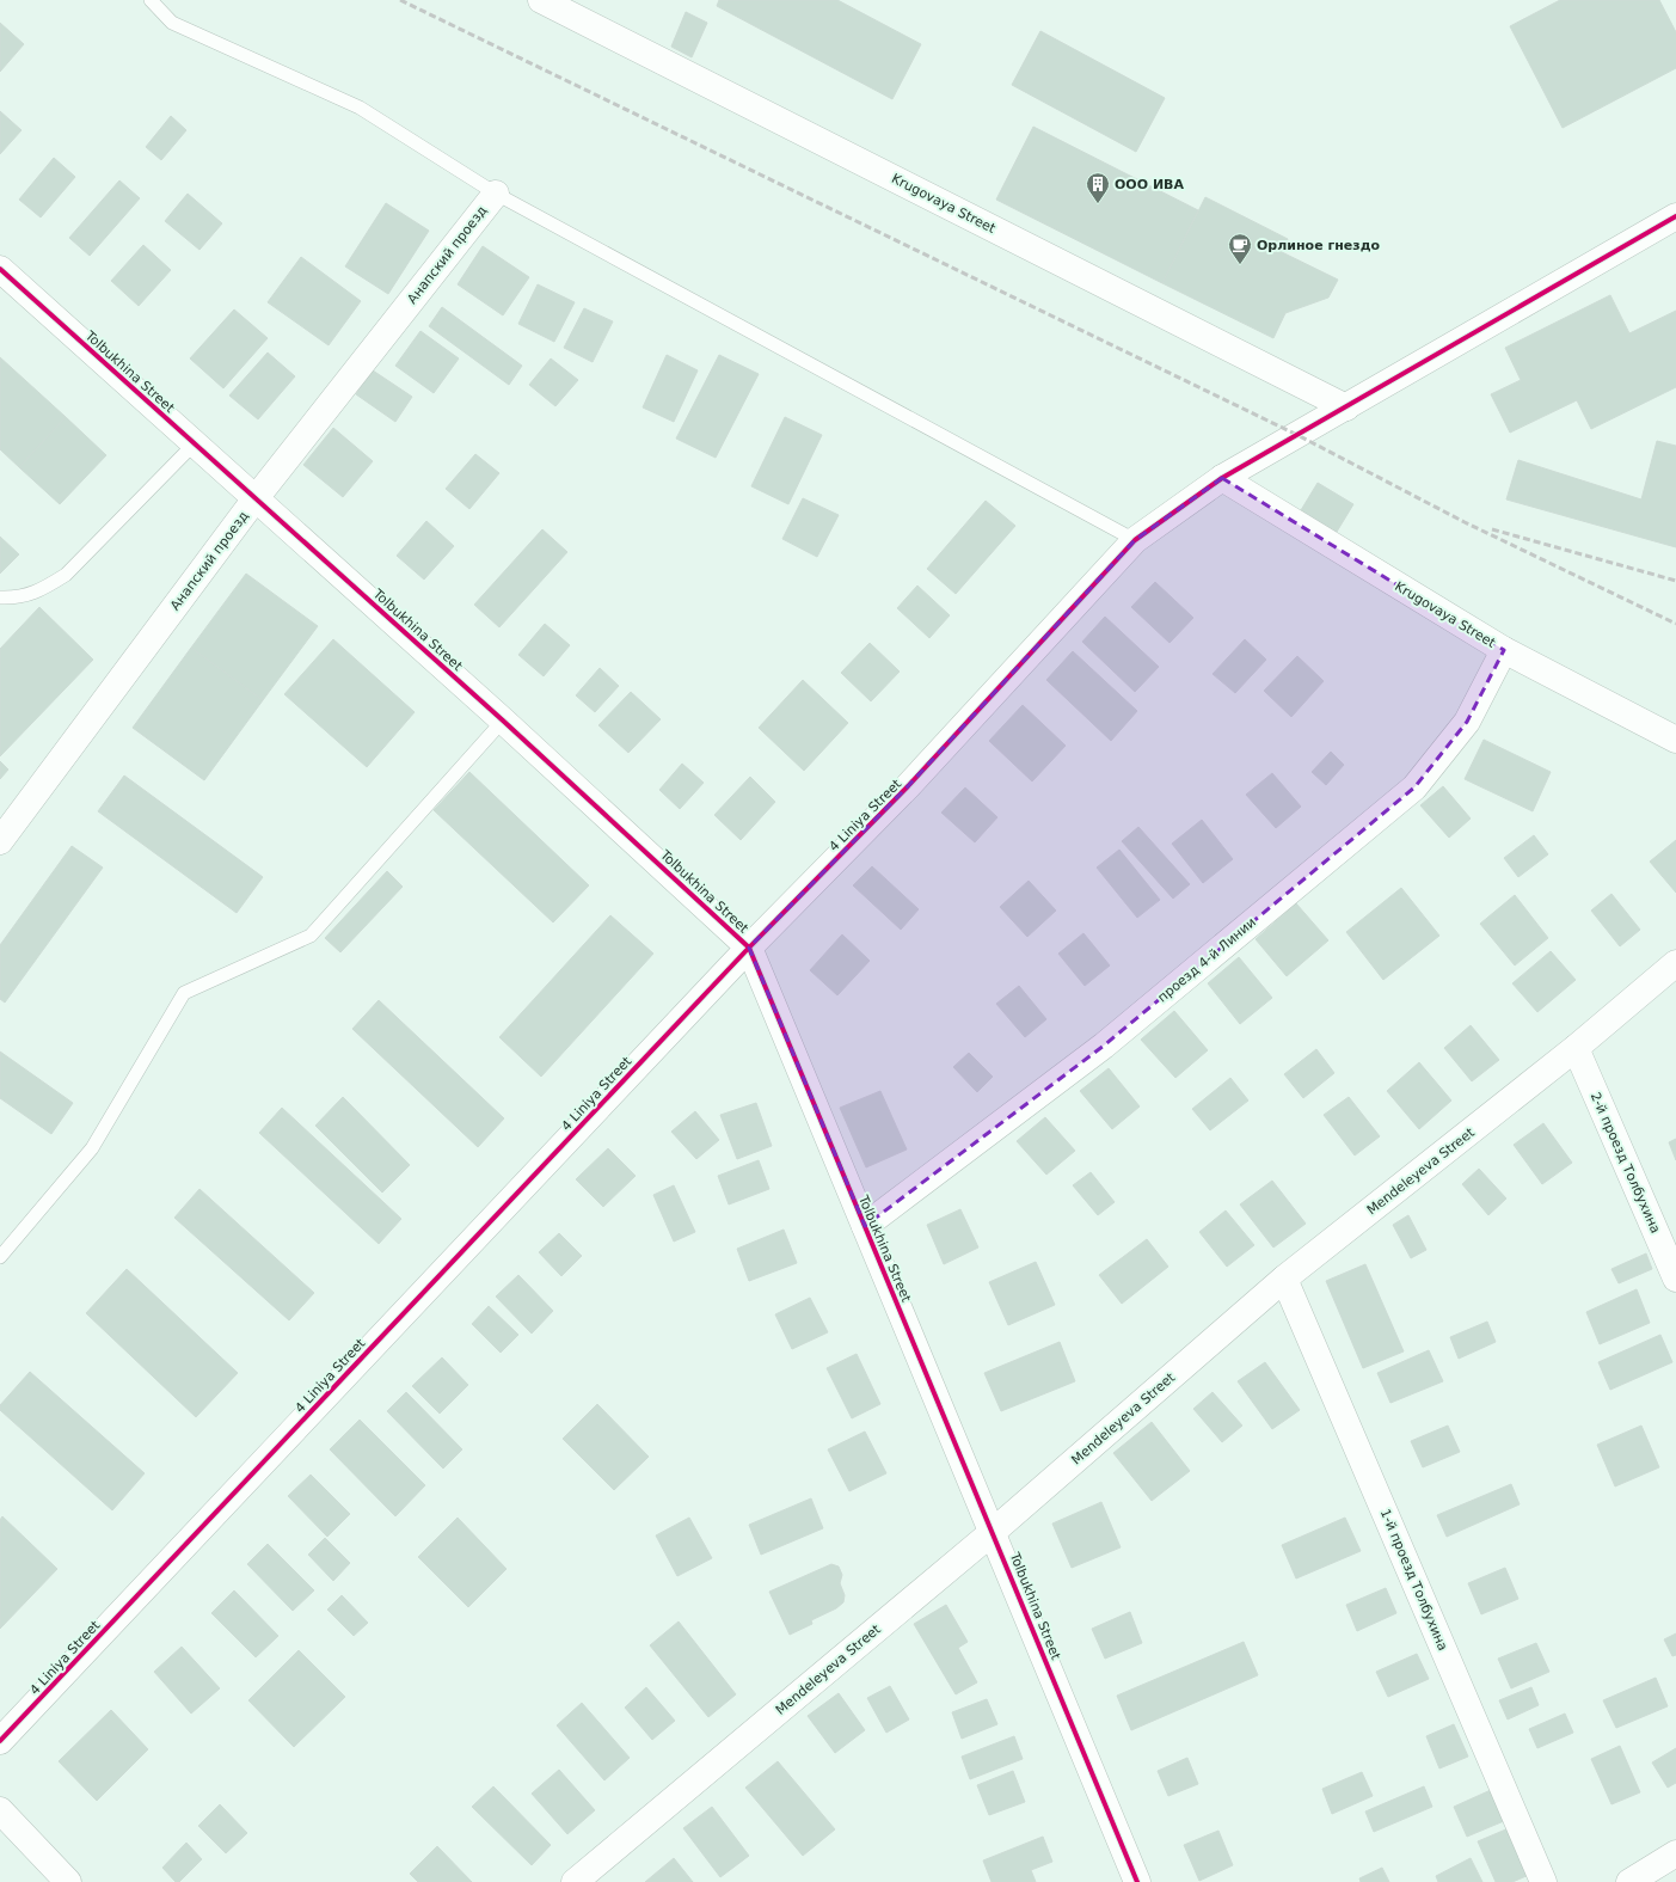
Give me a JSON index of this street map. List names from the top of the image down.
{
  "streets": {
    "street": [
      "Krugovaya Street",
      "Анапский проезд",
      "Tolbukhina Street",
      "4 Liniya Street",
      "проезд 4-й Линии",
      "2-й проезд Толбухина",
      "Mendeleyeva Street",
      "1-й проезд Толбухина"
    ]
  },
  "crossings": [
    ["Krugovaya Street", "4 Liniya Street"],
    ["Krugovaya Street", "проезд 4-й Линии"],
    ["Анапский проезд", "Tolbukhina Street"],
    ["Tolbukhina Street", "4 Liniya Street"],
    ["Tolbukhina Street", "проезд 4-й Линии"],
    ["Tolbukhina Street", "Mendeleyeva Street"],
    ["2-й проезд Толбухина", "Mendeleyeva Street"],
    ["Mendeleyeva Street", "1-й проезд Толбухина"]
  ],
  "places": {
    "building": ["ООО ИВА"],
    "cafe": ["Орлиное гнездо"]
  }
}
